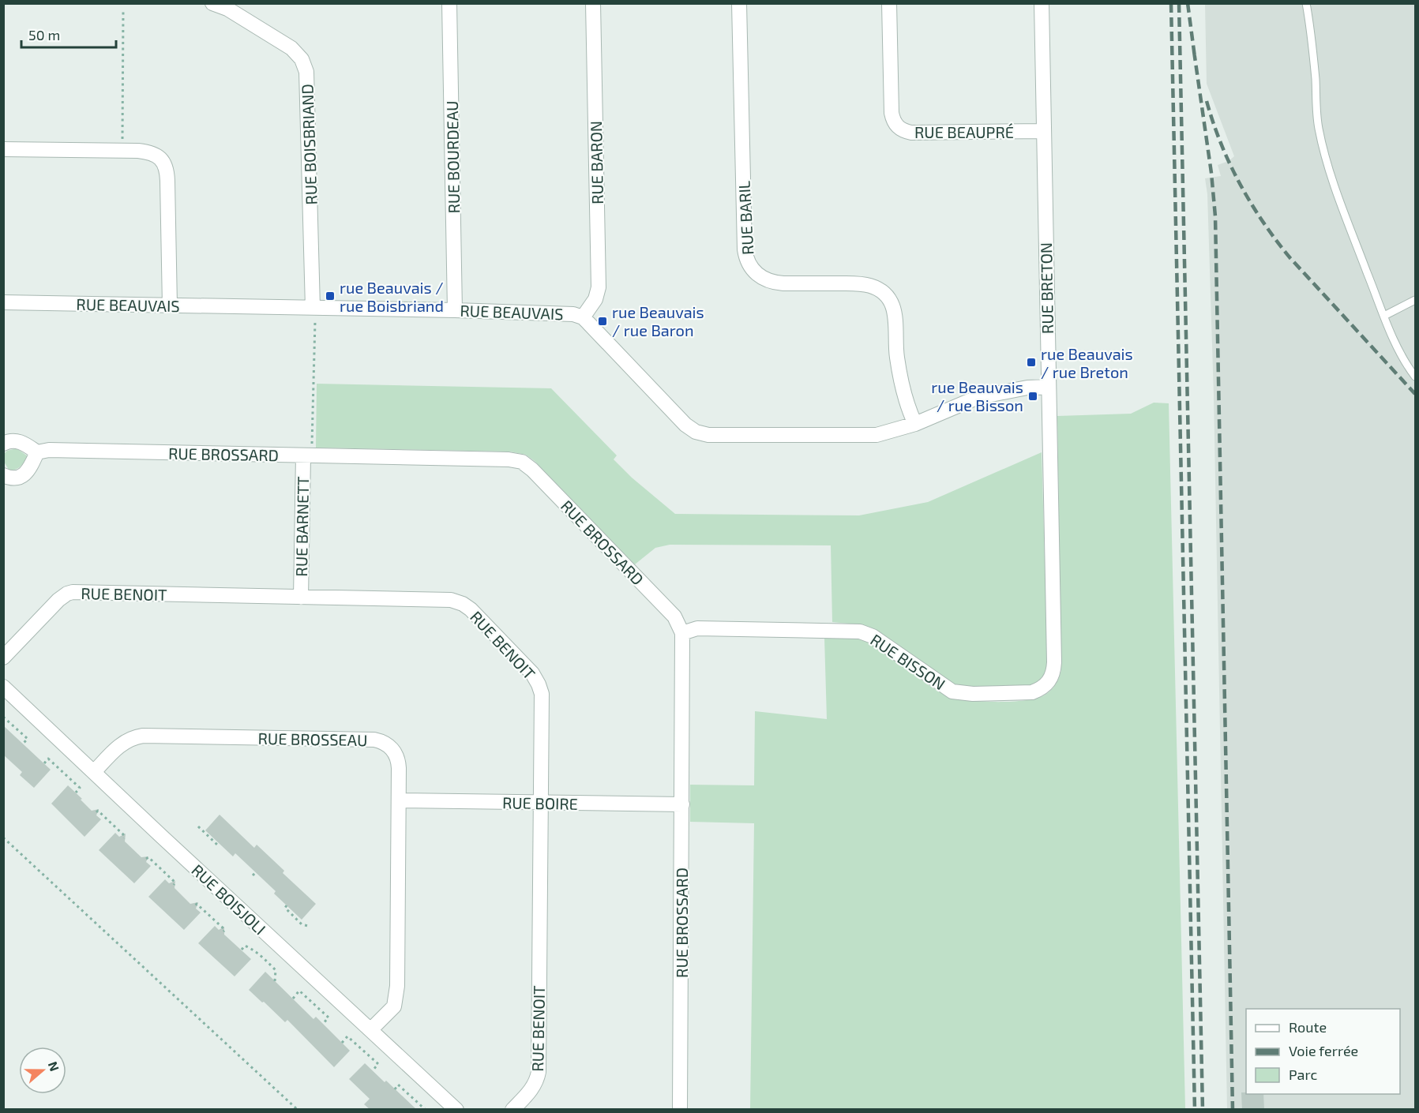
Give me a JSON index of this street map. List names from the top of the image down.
{
  "streets": {
    "street": [
      "RUE BEAUPRÉ",
      "RUE BOISBRIAND",
      "RUE BOURDEAU",
      "RUE BARON",
      "RUE BARIL",
      "RUE BRETON",
      "RUE BEAUVAIS",
      "RUE BROSSARD",
      "RUE BARNETT",
      "RUE BENOIT",
      "RUE BISSON",
      "RUE BROSSEAU",
      "RUE BOIRE",
      "RUE BOISJOLI"
    ]
  },
  "crossings": [
    ["RUE BEAUPRÉ", "RUE BRETON"],
    ["RUE BOISBRIAND", "RUE BEAUVAIS"],
    ["RUE BOURDEAU", "RUE BEAUVAIS"],
    ["RUE BARON", "RUE BEAUVAIS"],
    ["RUE BARIL", "RUE BEAUVAIS"],
    ["RUE BRETON", "RUE BEAUVAIS"],
    ["RUE BRETON", "RUE BISSON"],
    ["RUE BROSSARD", "RUE BARNETT"],
    ["RUE BROSSARD", "RUE BISSON"],
    ["RUE BROSSARD", "RUE BOIRE"],
    ["RUE BARNETT", "RUE BENOIT"],
    ["RUE BENOIT", "RUE BOIRE"],
    ["RUE BROSSEAU", "RUE BOIRE"],
    ["RUE BROSSEAU", "RUE BOISJOLI"]
  ],
  "places": {
    "transit": [
      "rue Beauvais / rue Boisbriand",
      "rue Beauvais / rue Baron",
      "rue Beauvais / rue Breton",
      "rue Beauvais / rue Bisson"
    ]
  },
  "legend": ["Route", "Voie ferrée", "Parc"],
  "scale_bar": "50 m",
  "north": "right"
}
